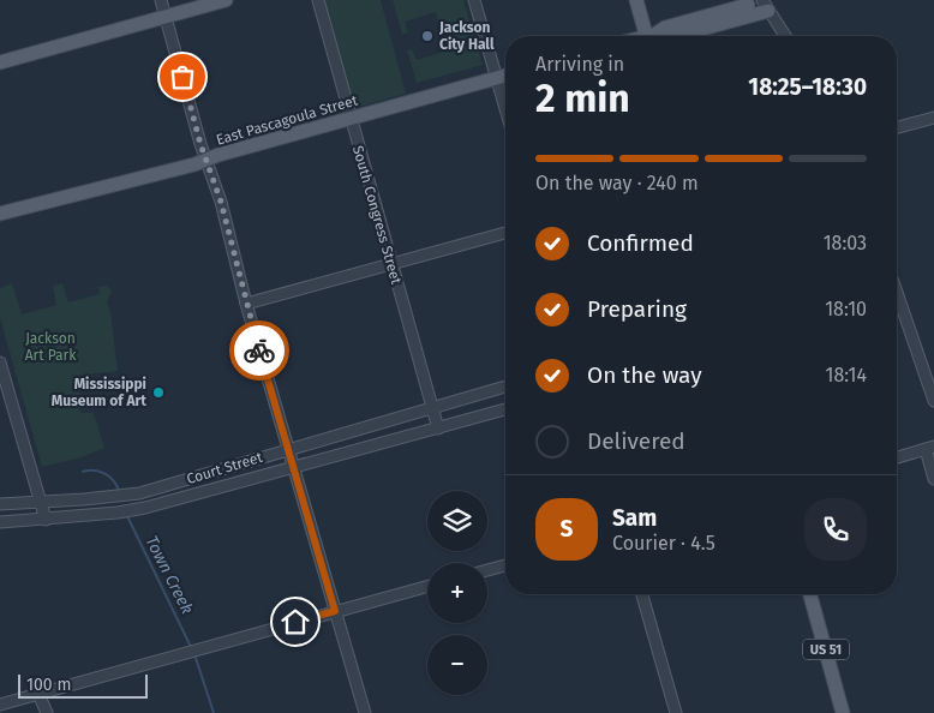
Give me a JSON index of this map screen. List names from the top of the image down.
{
  "streets": {
    "main road": ["East Pascagoula Street", "US 51"],
    "street": ["South Congress Street", "Court Street"]
  },
  "crossings": [
    ["East Pascagoula Street", "South Congress Street"],
    ["South Congress Street", "Court Street"]
  ],
  "water": ["Town Creek"],
  "parks": ["Jackson Art Park"],
  "places": ["Jackson City Hall", "Mississippi Museum of Art"],
  "scale_bar": "100 m",
  "page": {
    "heading": ["2 min", "Arriving in", "18:25–18:30"],
    "panel": ["Sam", "Courier · 4.5"],
    "bar": "On the way · 240 m",
    "list": [
      ["Confirmed", "18:03"],
      ["Preparing", "18:10"],
      ["On the way", "18:14"],
      "Delivered"
    ],
    "map_buttons": ["+", "−"],
    "round": "S",
    "scale": "100 m"
  }
}
